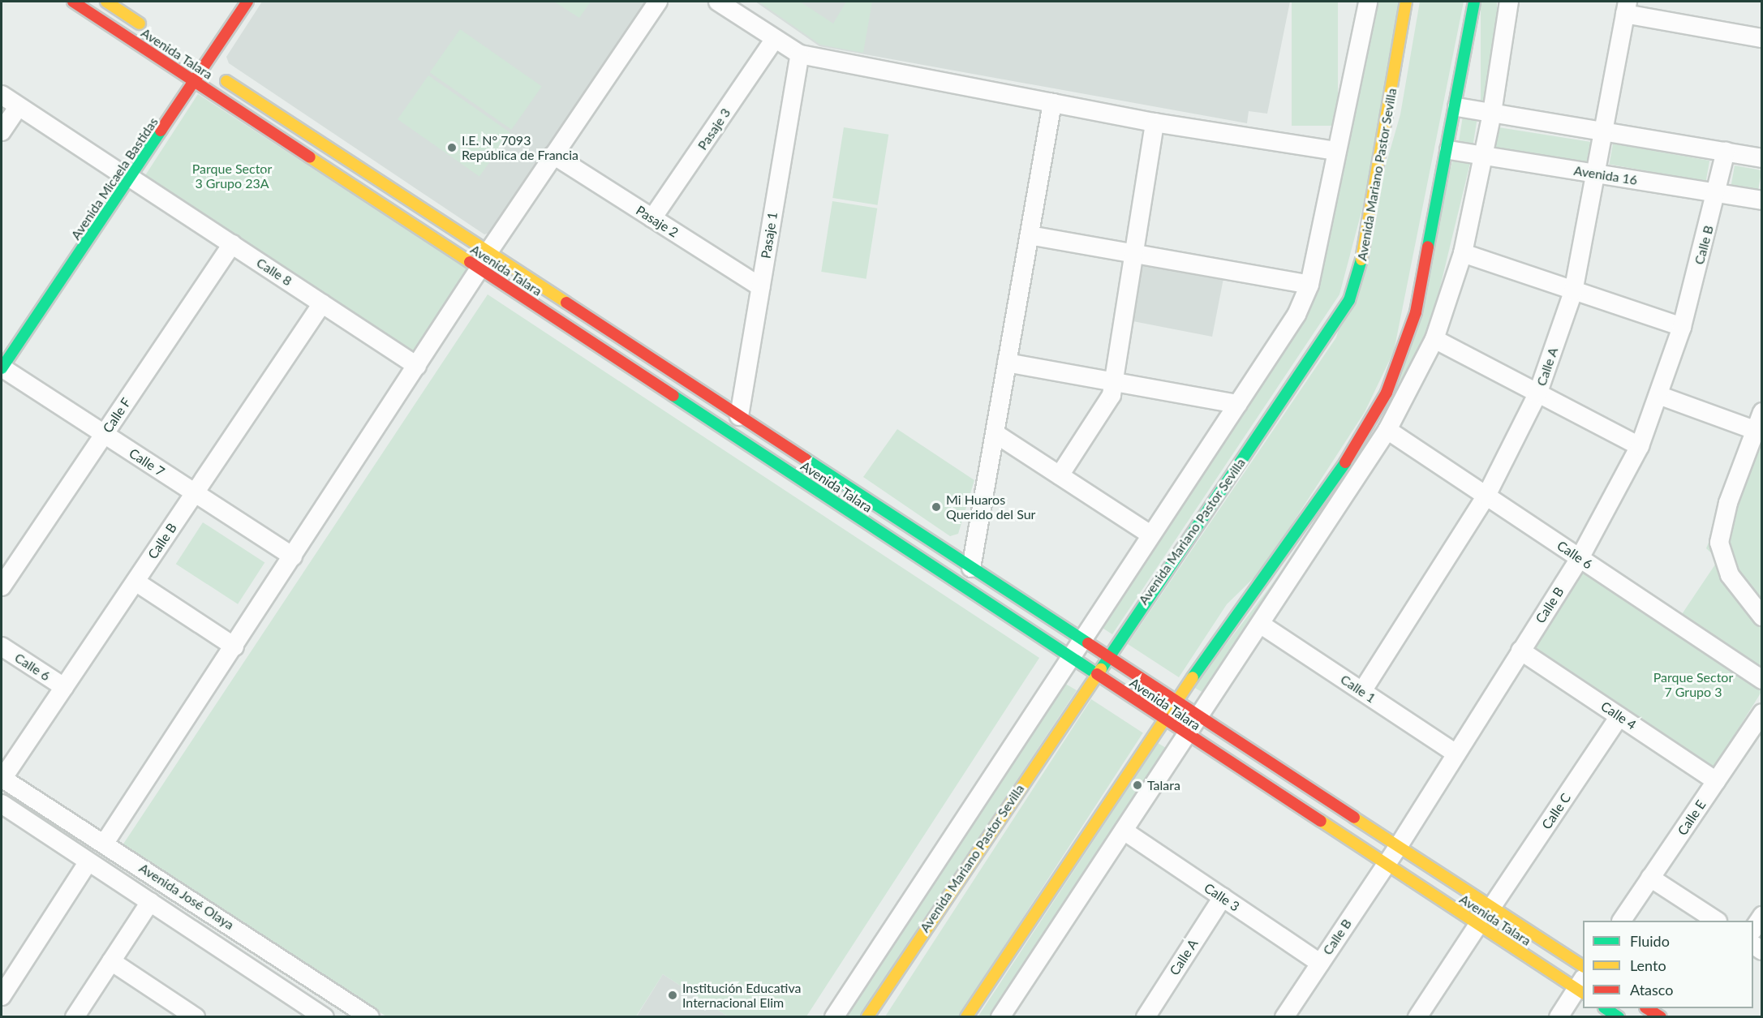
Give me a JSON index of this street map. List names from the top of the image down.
{
  "streets": {
    "street": [
      "Avenida Talara",
      "Pasaje 3",
      "Avenida Mariano Pastor Sevilla",
      "Avenida 16",
      "Avenida Micaela Bastidas",
      "Pasaje 2",
      "Pasaje 1",
      "Calle B",
      "Calle 8",
      "Calle A",
      "Calle F",
      "Calle 7",
      "Calle 6",
      "Calle 1",
      "Calle 4",
      "Calle C",
      "Calle E",
      "Avenida José Olaya",
      "Calle 3"
    ]
  },
  "crossings": [
    ["Avenida Talara", "Avenida Mariano Pastor Sevilla"],
    ["Avenida Talara", "Avenida Micaela Bastidas"],
    ["Avenida Talara", "Pasaje 1"],
    ["Avenida Talara", "Calle B"],
    ["Avenida Talara", "Calle C"],
    ["Pasaje 3", "Pasaje 2"],
    ["Avenida 16", "Calle B"],
    ["Avenida 16", "Calle A"],
    ["Avenida Micaela Bastidas", "Calle 8"],
    ["Avenida Micaela Bastidas", "Calle 7"],
    ["Pasaje 2", "Pasaje 1"],
    ["Calle B", "Calle 8"],
    ["Calle B", "Calle 7"],
    ["Calle B", "Calle 6"],
    ["Calle B", "Calle 1"],
    ["Calle B", "Calle 4"],
    ["Calle B", "Avenida José Olaya"],
    ["Calle B", "Calle 3"],
    ["Calle 8", "Calle F"],
    ["Calle A", "Calle 6"],
    ["Calle A", "Calle 1"],
    ["Calle A", "Calle 3"],
    ["Calle F", "Calle 7"],
    ["Calle 4", "Calle C"],
    ["Calle 4", "Calle E"]
  ],
  "parks": ["Parque Sector 3 Grupo 23A", "Parque Sector 7 Grupo 3"],
  "places": [
    "I.E. N° 7093 República de Francia",
    "Mi Huaros Querido del Sur",
    "Talara",
    "Institución Educativa Internacional Elim"
  ],
  "legend": ["Fluido", "Lento", "Atasco"]
}
